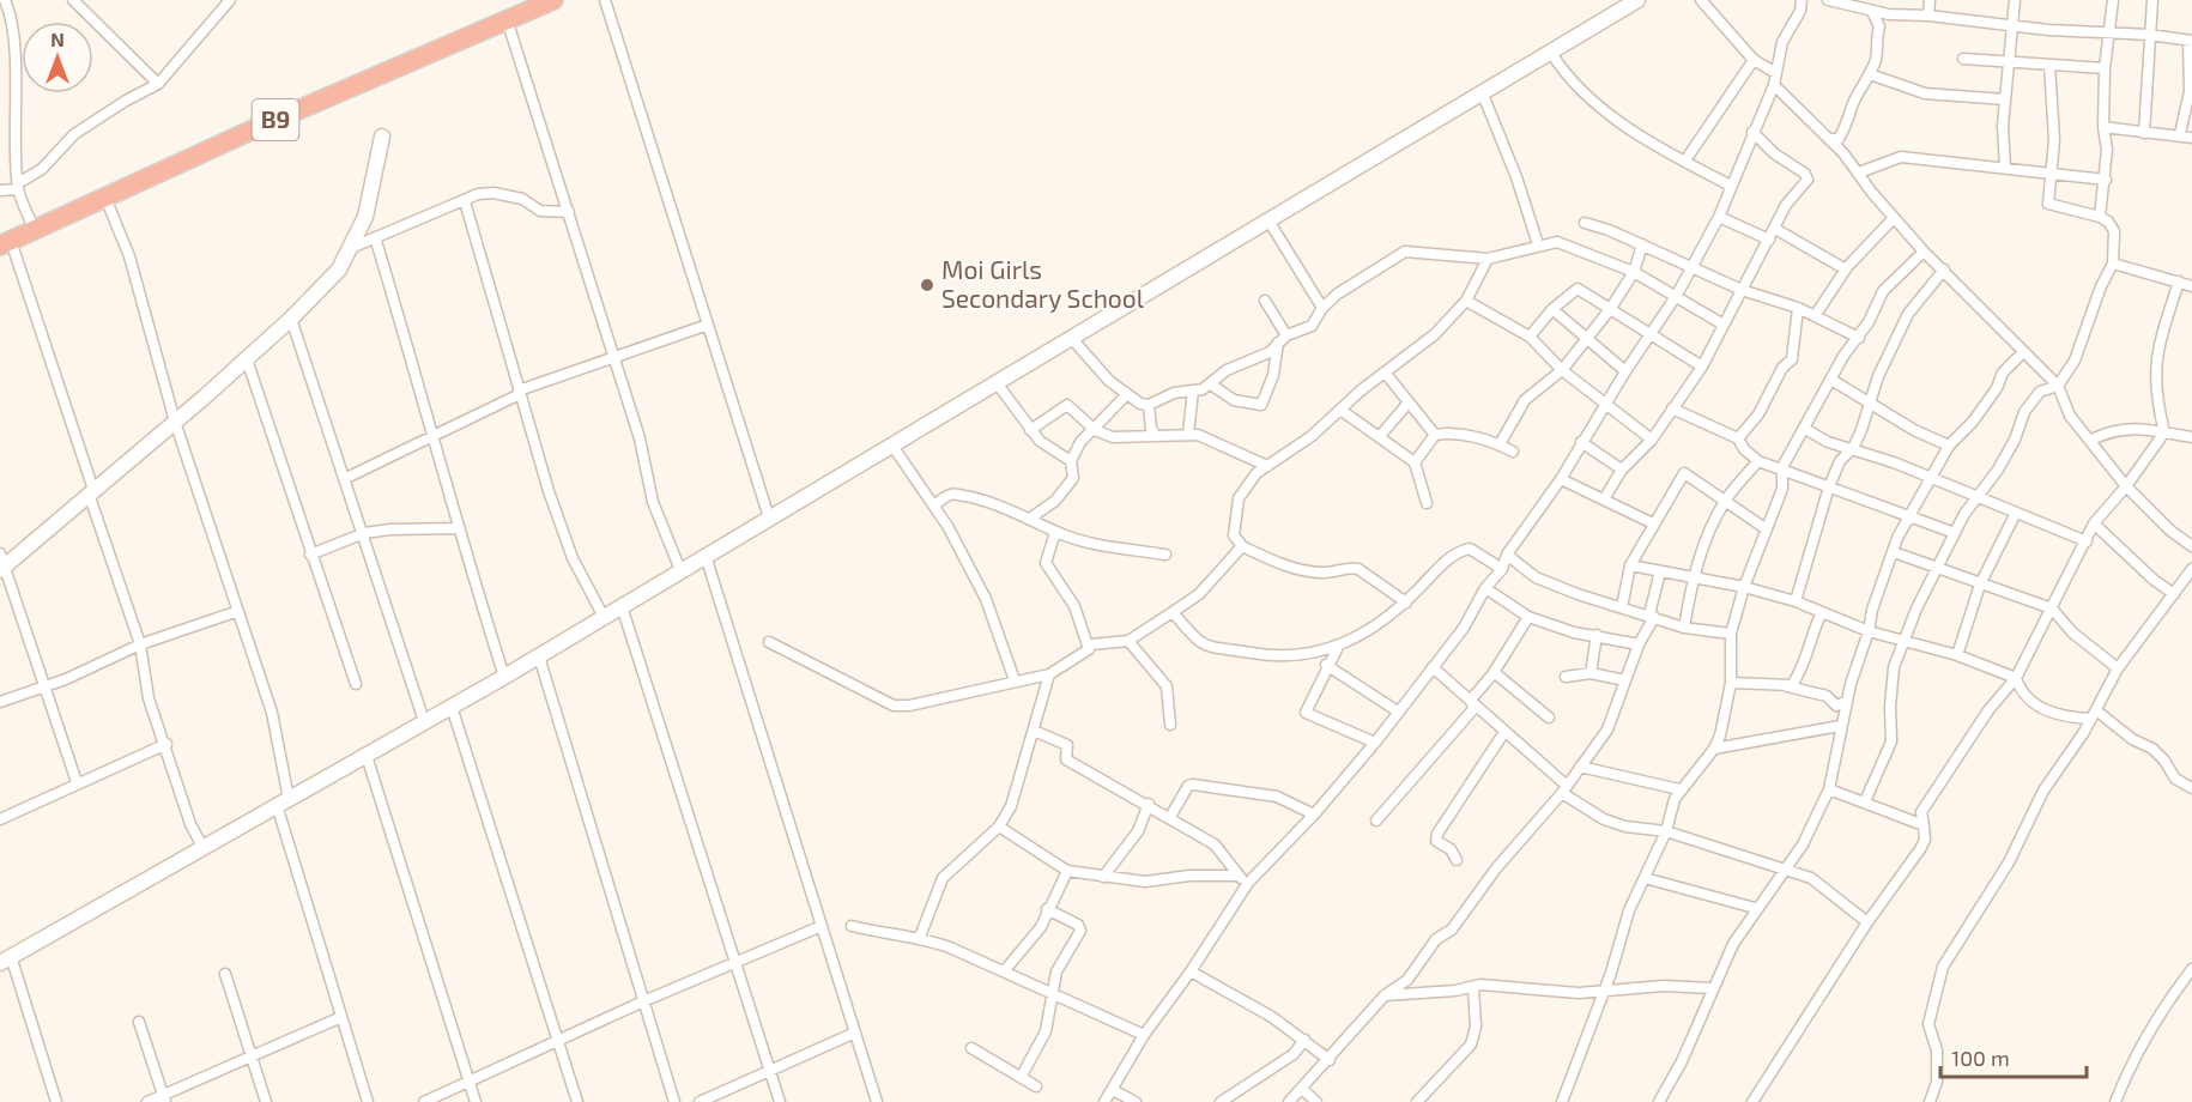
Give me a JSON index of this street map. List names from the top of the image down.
{
  "streets": {
    "highway": ["B9"]
  },
  "places": ["Moi Girls Secondary School"],
  "scale_bar": "100 m",
  "north": "top"
}
